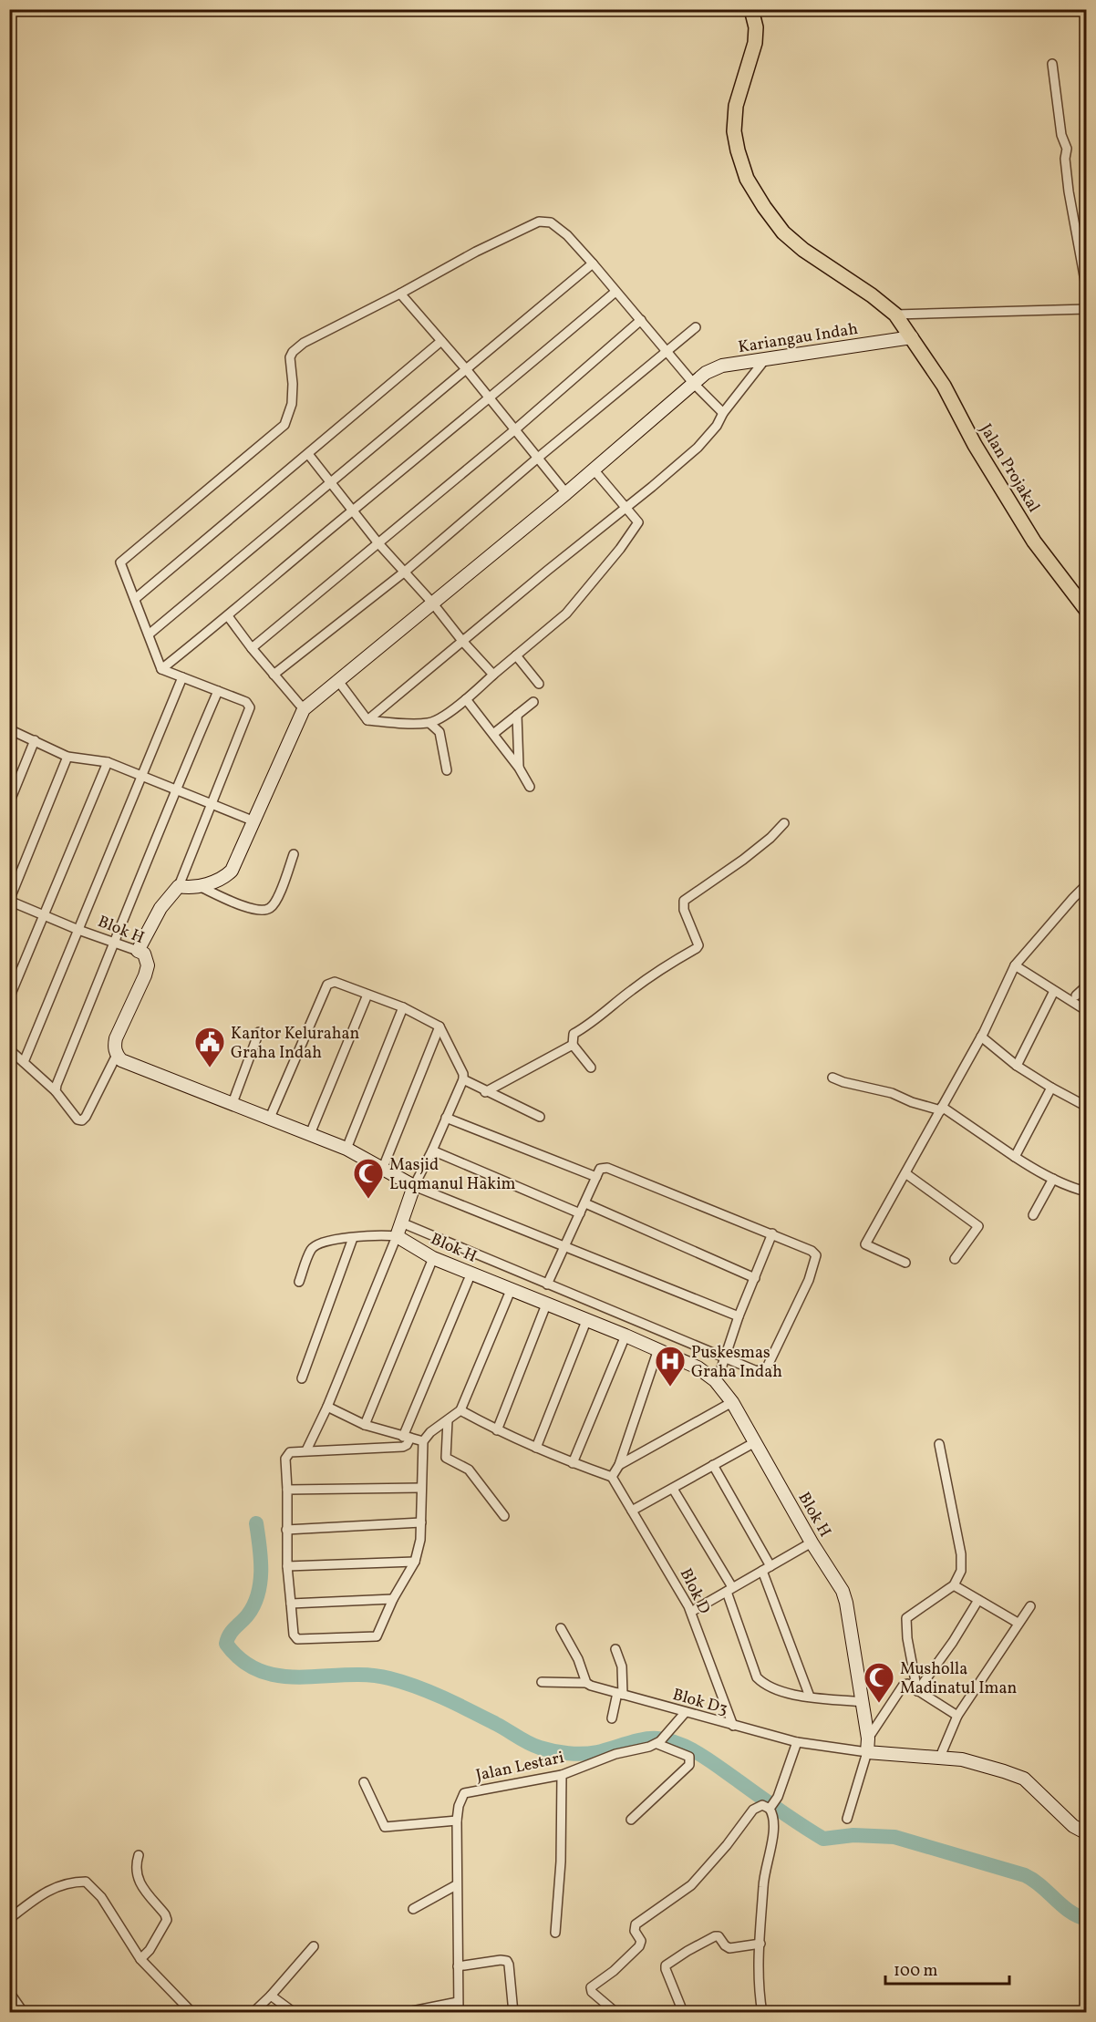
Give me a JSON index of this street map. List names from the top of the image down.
{
  "streets": {
    "main road": ["Jalan Projakal"],
    "street": [
      "Kariangau Indah",
      "Blok H",
      "Blok D",
      "Blok D3",
      "Jalan Lestari"
    ]
  },
  "crossings": [
    ["Kariangau Indah", "Jalan Projakal"],
    ["Blok H", "Blok D3"],
    ["Blok D", "Blok D3"]
  ],
  "places": {
    "public building": ["Kantor Kelurahan Graha Indah"],
    "mosque": ["Masjid Luqmanul Hakim", "Musholla Madinatul Iman"],
    "hospital": ["Puskesmas Graha Indah"]
  },
  "scale_bar": "100 m"
}
